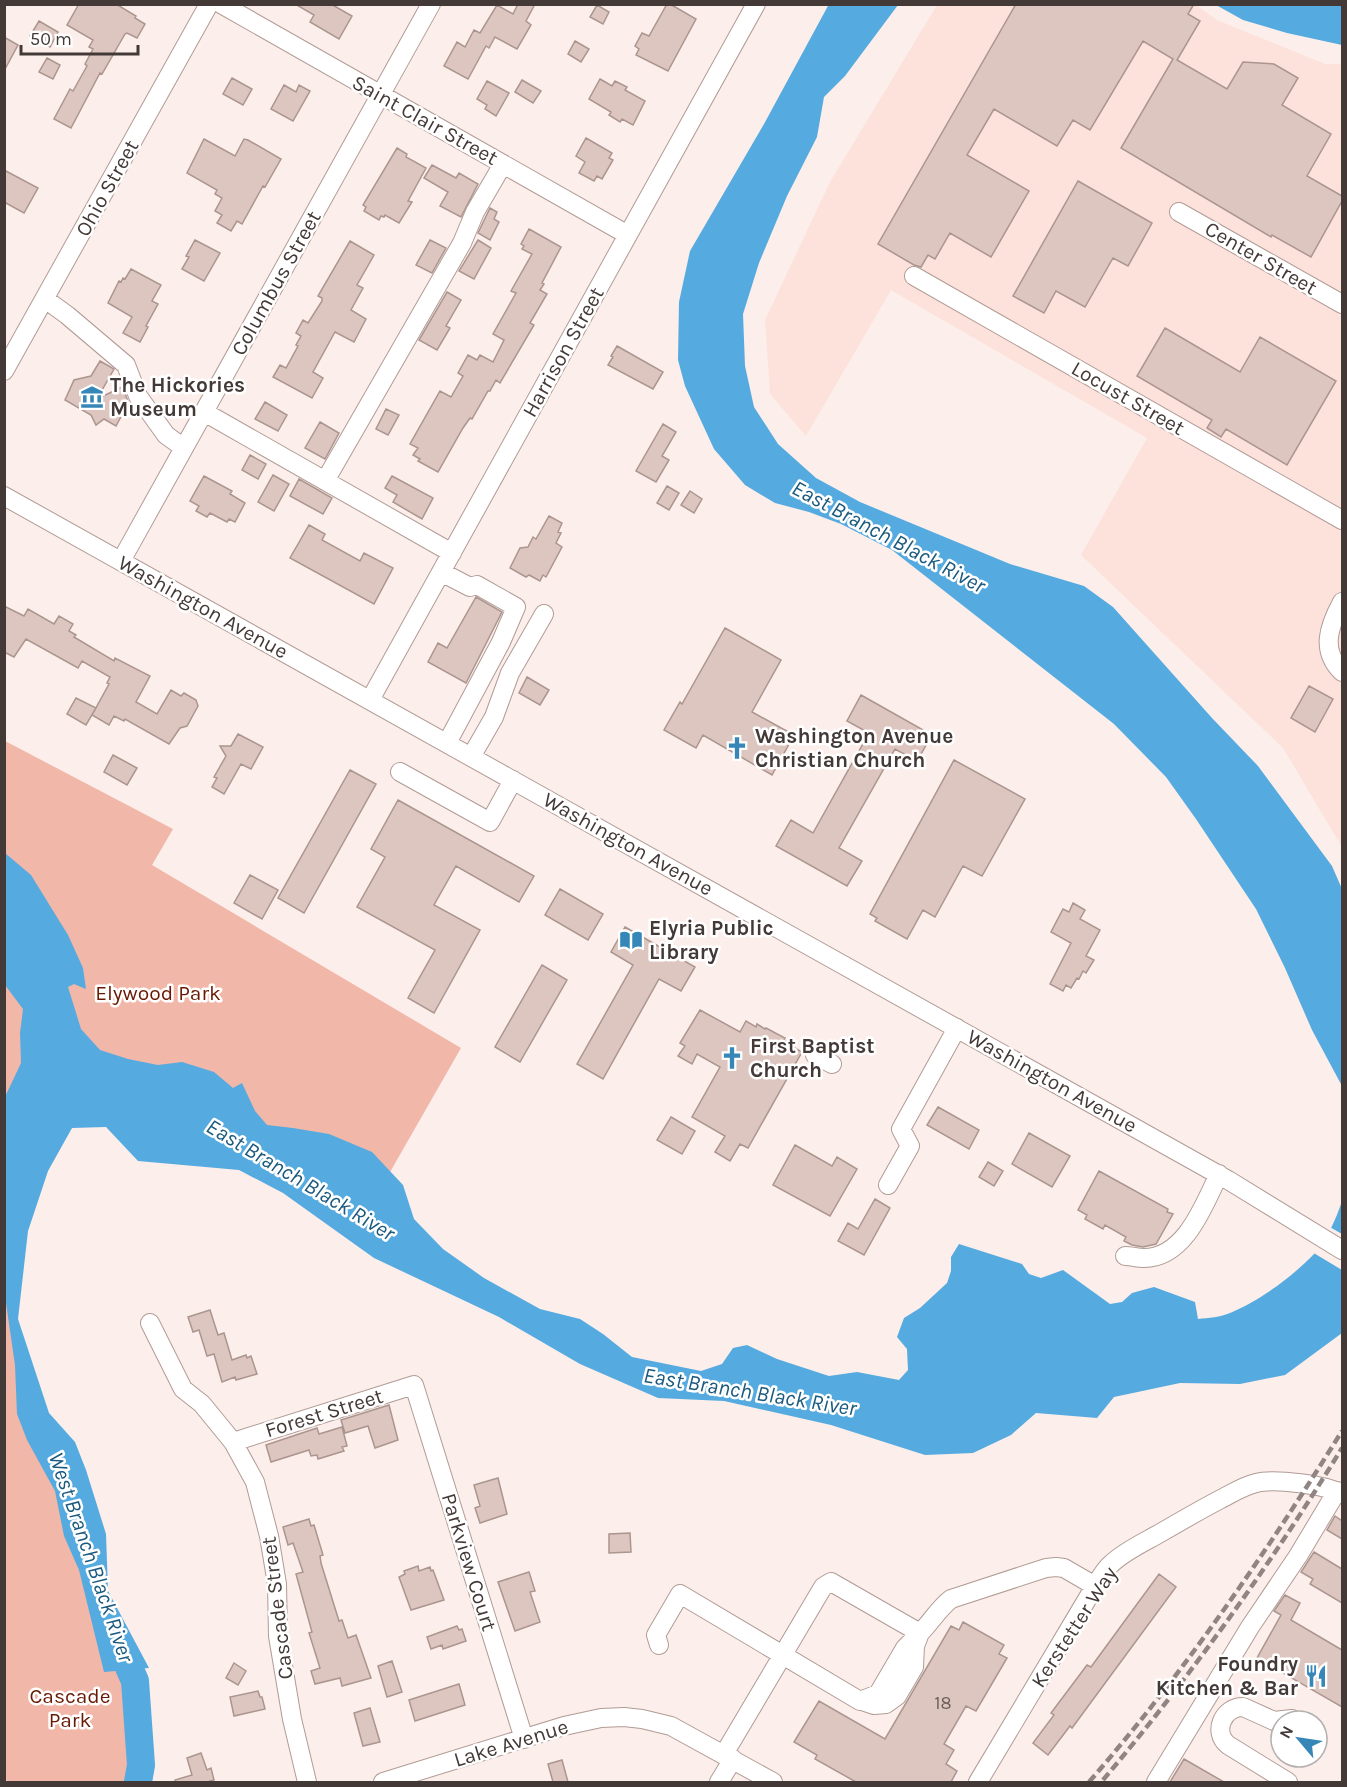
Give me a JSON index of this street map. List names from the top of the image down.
{
  "streets": {
    "street": [
      "Saint Clair Street",
      "Ohio Street",
      "Center Street",
      "Columbus Street",
      "Harrison Street",
      "Locust Street",
      "Washington Avenue",
      "Forest Street",
      "Parkview Court",
      "Cascade Street",
      "Kerstetter Way",
      "Lake Avenue"
    ]
  },
  "crossings": [
    ["Saint Clair Street", "Columbus Street"],
    ["Saint Clair Street", "Harrison Street"],
    ["Columbus Street", "Washington Avenue"],
    ["Harrison Street", "Washington Avenue"],
    ["Forest Street", "Parkview Court"],
    ["Forest Street", "Cascade Street"],
    ["Parkview Court", "Lake Avenue"]
  ],
  "water": ["East Branch Black River", "West Branch Black River"],
  "parks": ["Elywood Park", "Cascade Park"],
  "places": {
    "museum": ["The Hickories Museum"],
    "church": ["Washington Avenue Christian Church", "First Baptist Church"],
    "library": ["Elyria Public Library"],
    "restaurant": ["Foundry Kitchen & Bar"]
  },
  "house_numbers": ["18"],
  "scale_bar": "50 m",
  "north": "top left"
}
